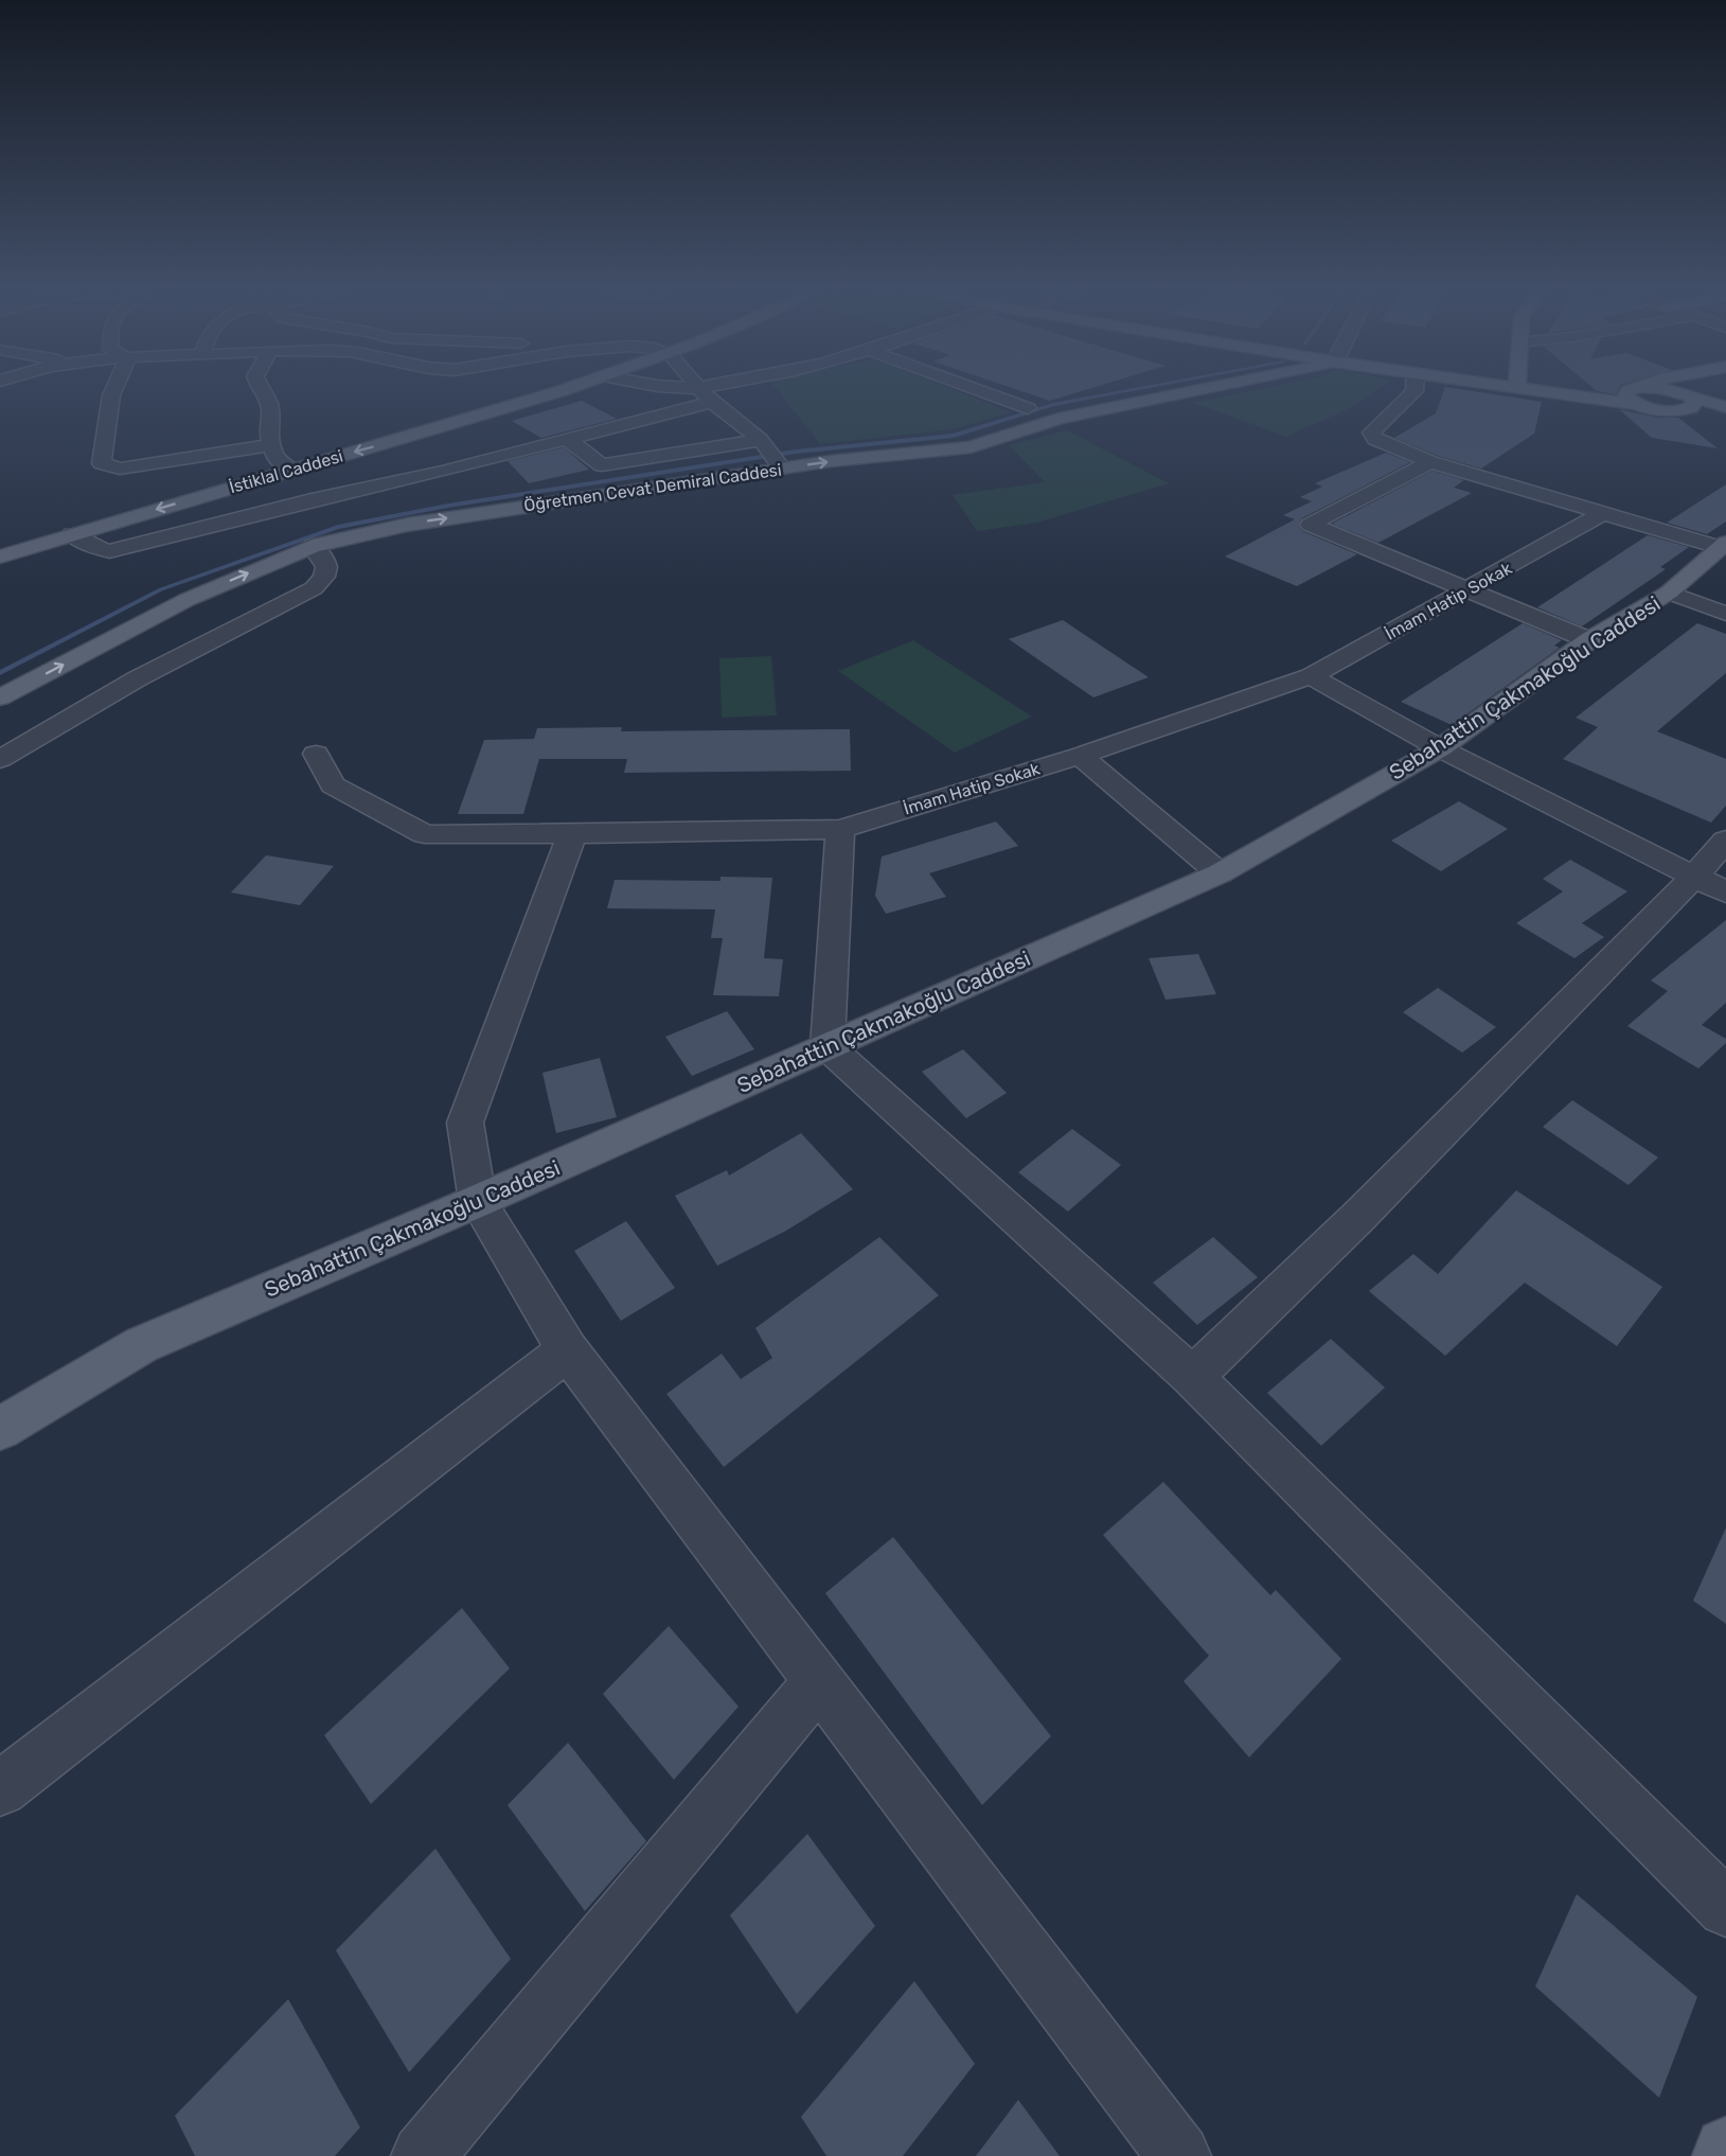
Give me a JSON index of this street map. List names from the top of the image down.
{
  "streets": {
    "main road": ["İstiklal Caddesi", "Öğretmen Cevat Demiral Caddesi", "Sebahattin Çakmakoğlu Caddesi"],
    "street": ["İmam Hatip Sokak"]
  },
  "one_way": ["İstiklal Caddesi", "Öğretmen Cevat Demiral Caddesi"]
}
